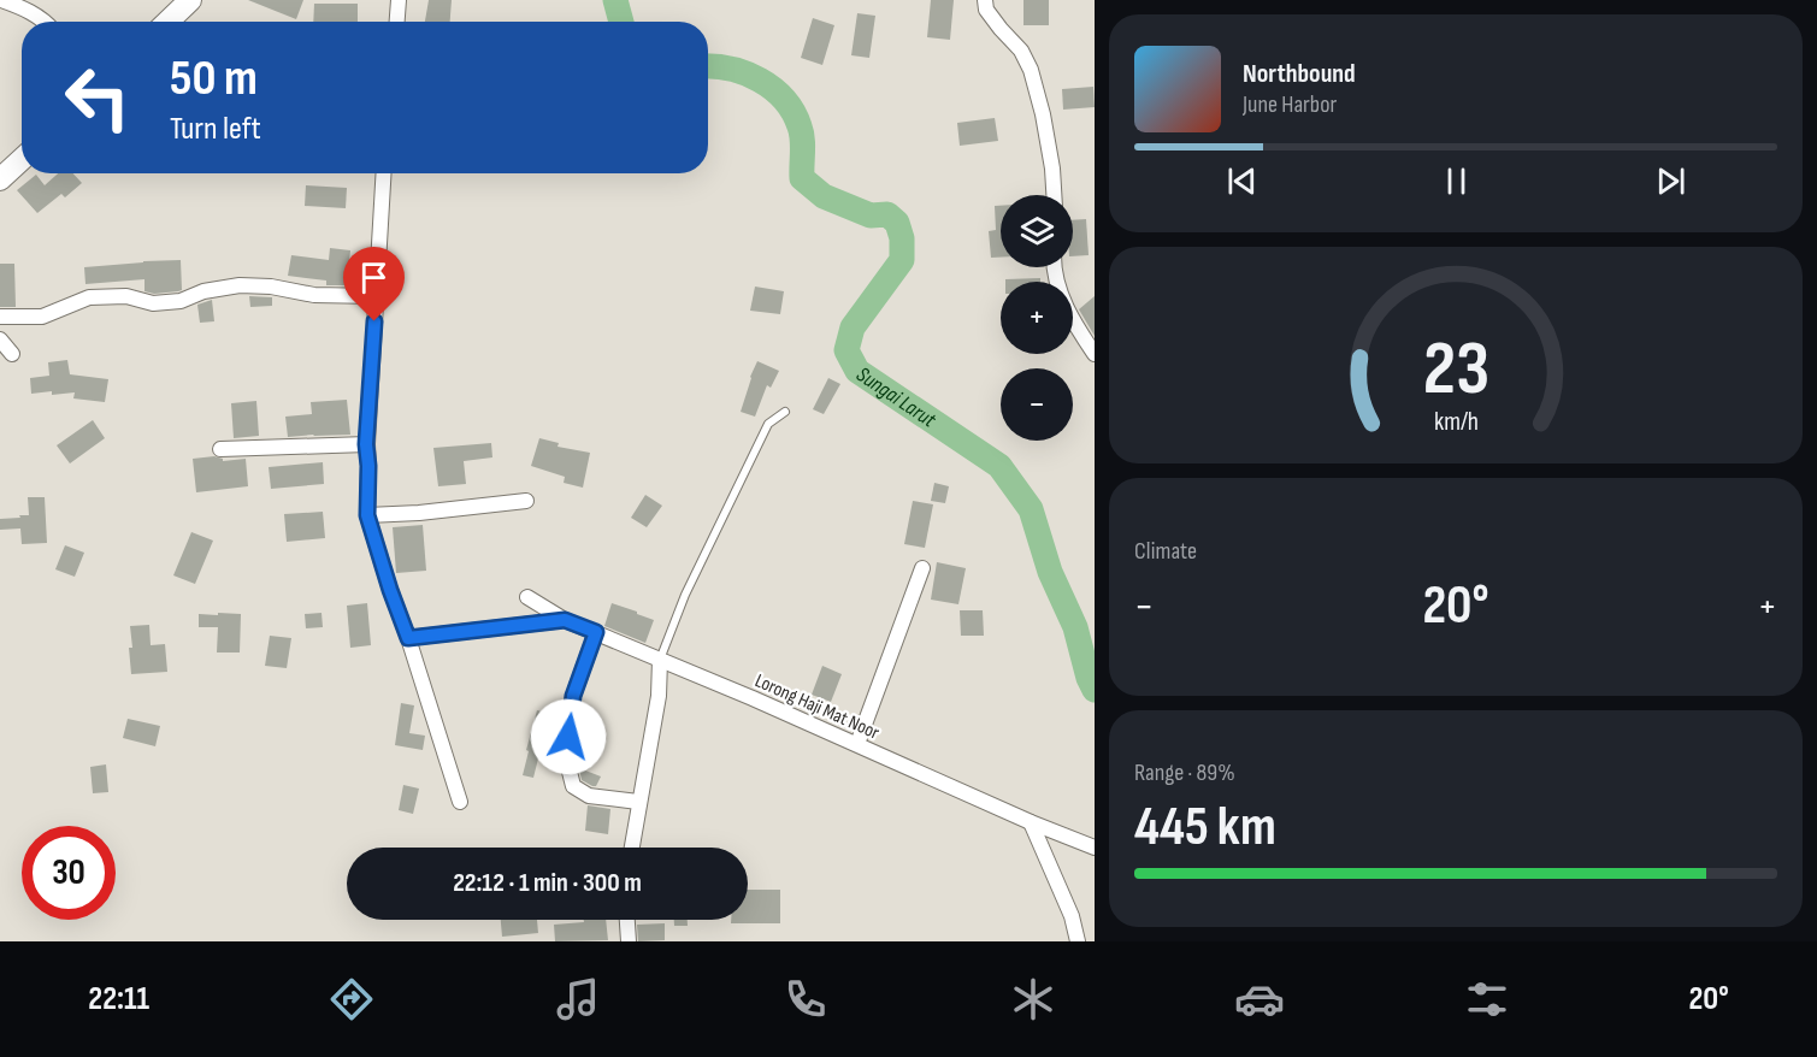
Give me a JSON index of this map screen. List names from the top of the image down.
{
  "streets": {
    "street": ["Lorong Haji Mat Noor"]
  },
  "water": ["Sungai Larut"],
  "page": {
    "turn": ["50 m", "Turn left"],
    "song": ["Northbound", "June Harbor"],
    "map_buttons": ["+", "−"],
    "tile": [
      "Climate",
      ["Range · 89%", "445 km"]
    ],
    "heat": ["−", "20°", "+"],
    "limit": "30",
    "trip": "22:12 · 1 min · 300 m",
    "tabs": ["22:11", "20°"],
    "gauge": ["23", "km/h"]
  }
}
